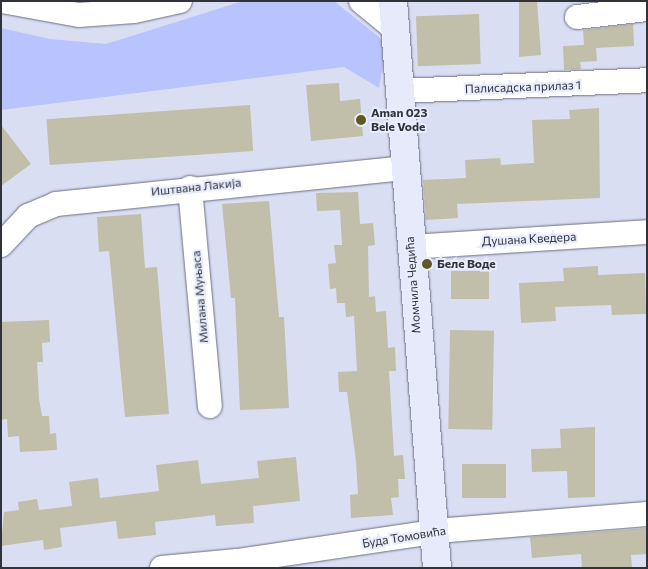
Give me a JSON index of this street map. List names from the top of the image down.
{
  "streets": {
    "street": [
      "Палисадска прилаз 1",
      "Иштвана Лакија",
      "Душана Кведера",
      "Момчила Чедића",
      "Милана Муњаса",
      "Буда Томовића"
    ]
  },
  "crossings": [
    ["Палисадска прилаз 1", "Момчила Чедића"],
    ["Иштвана Лакија", "Момчила Чедића"],
    ["Иштвана Лакија", "Милана Муњаса"],
    ["Душана Кведера", "Момчила Чедића"],
    ["Момчила Чедића", "Буда Томовића"]
  ],
  "places": ["Aman 023 Bele Vode", "Беле Воде"]
}
